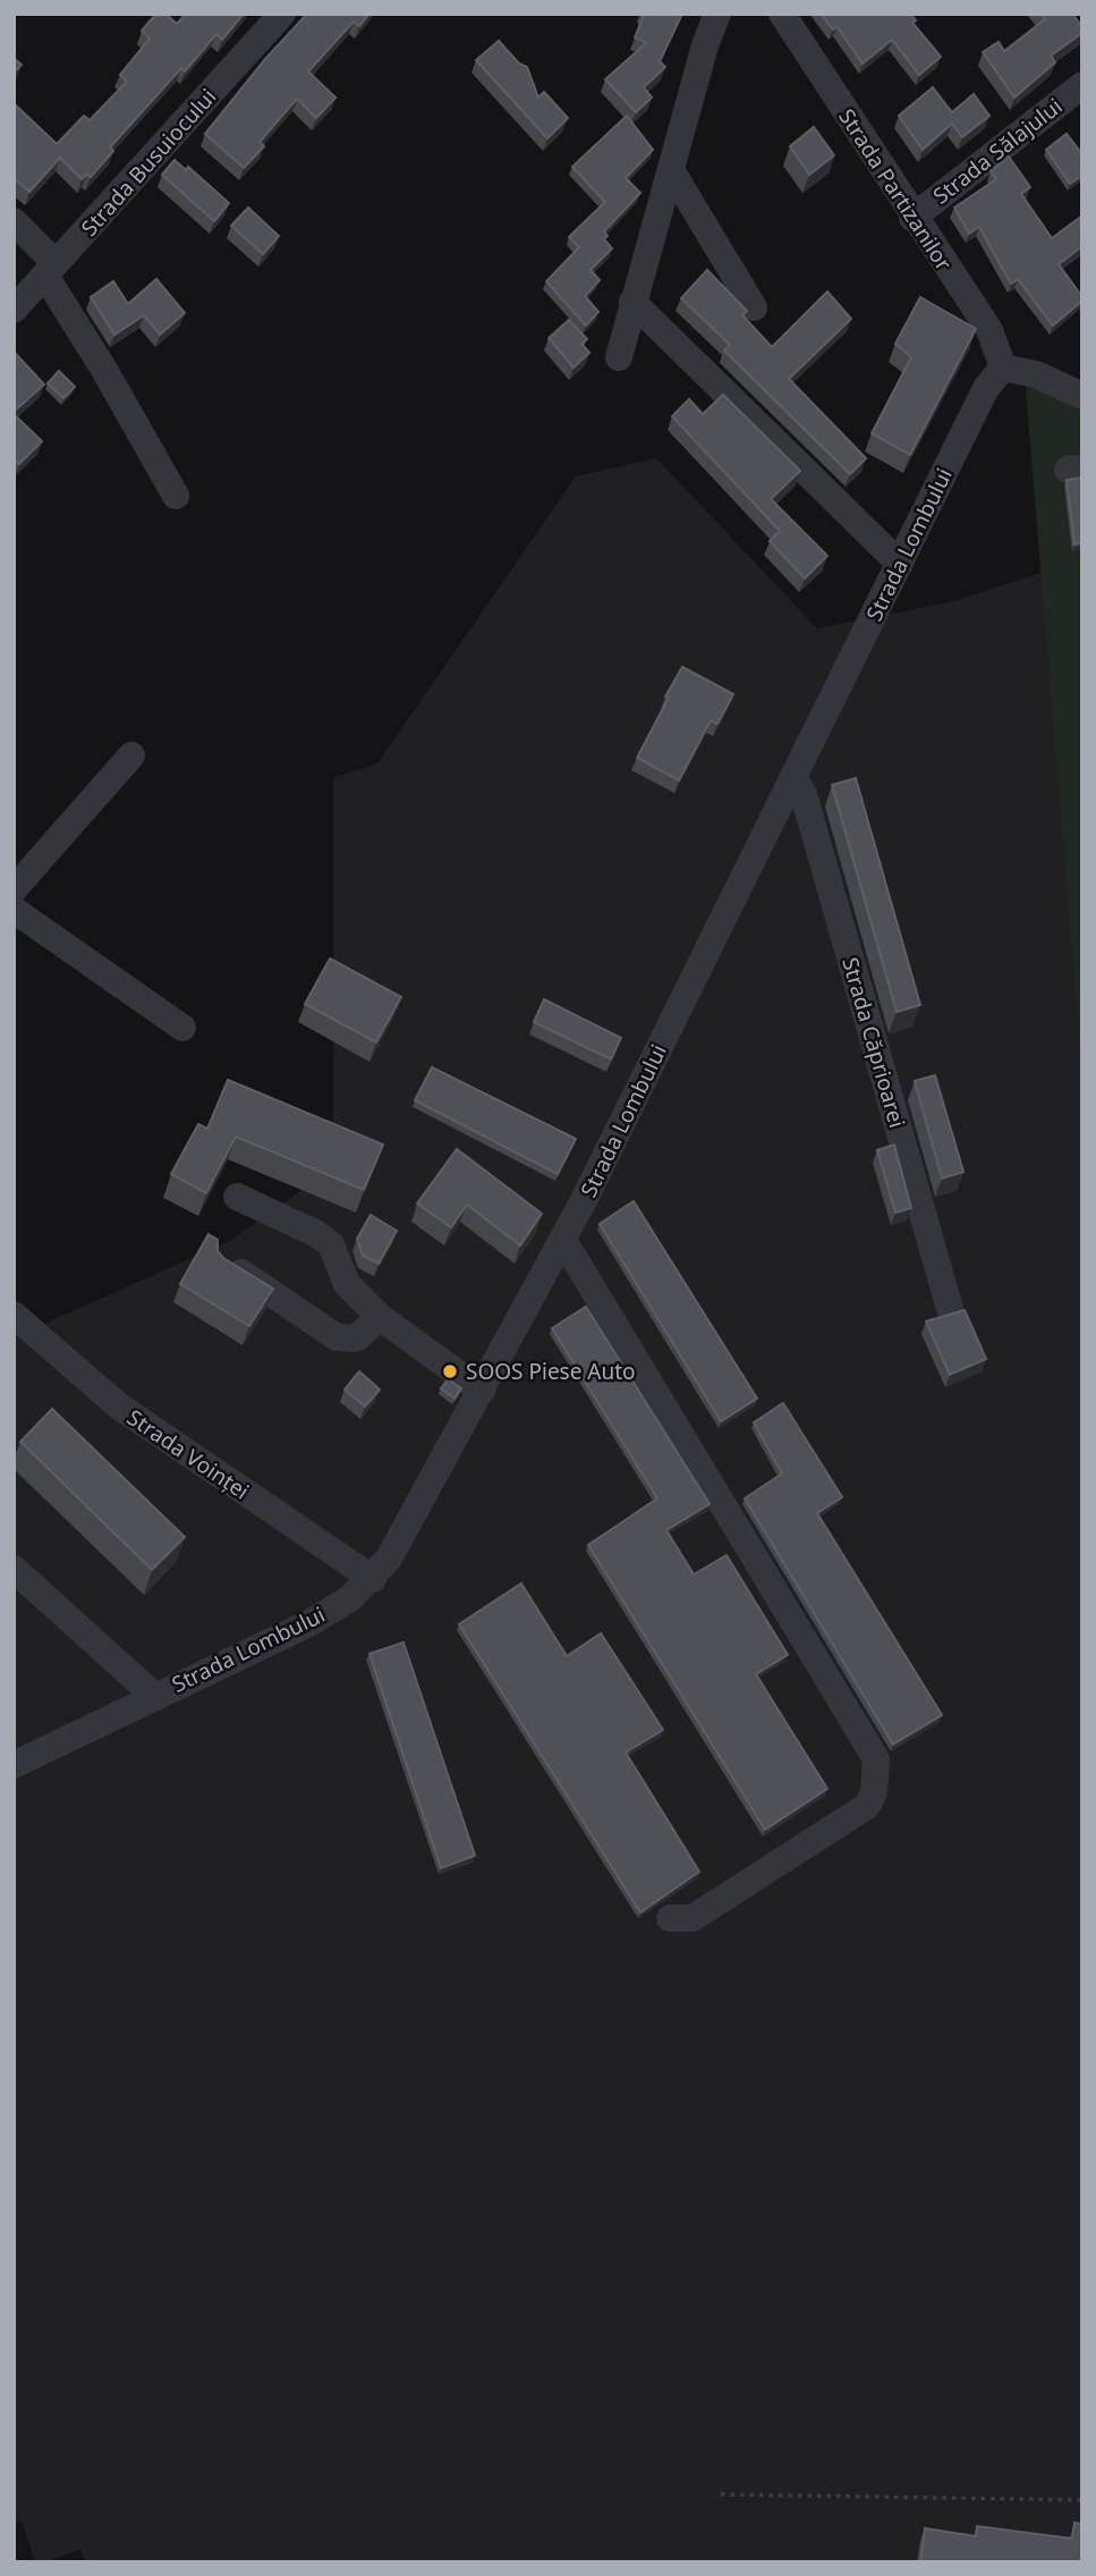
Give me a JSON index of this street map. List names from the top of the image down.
{
  "streets": {
    "street": [
      "Strada Sălajului",
      "Strada Busuiocului",
      "Strada Partizanilor",
      "Strada Lombului",
      "Strada Căprioarei",
      "Strada Voinței"
    ]
  },
  "crossings": [
    ["Strada Sălajului", "Strada Partizanilor"],
    ["Strada Partizanilor", "Strada Lombului"],
    ["Strada Lombului", "Strada Căprioarei"],
    ["Strada Lombului", "Strada Voinței"]
  ],
  "places": ["SOOS Piese Auto"]
}
